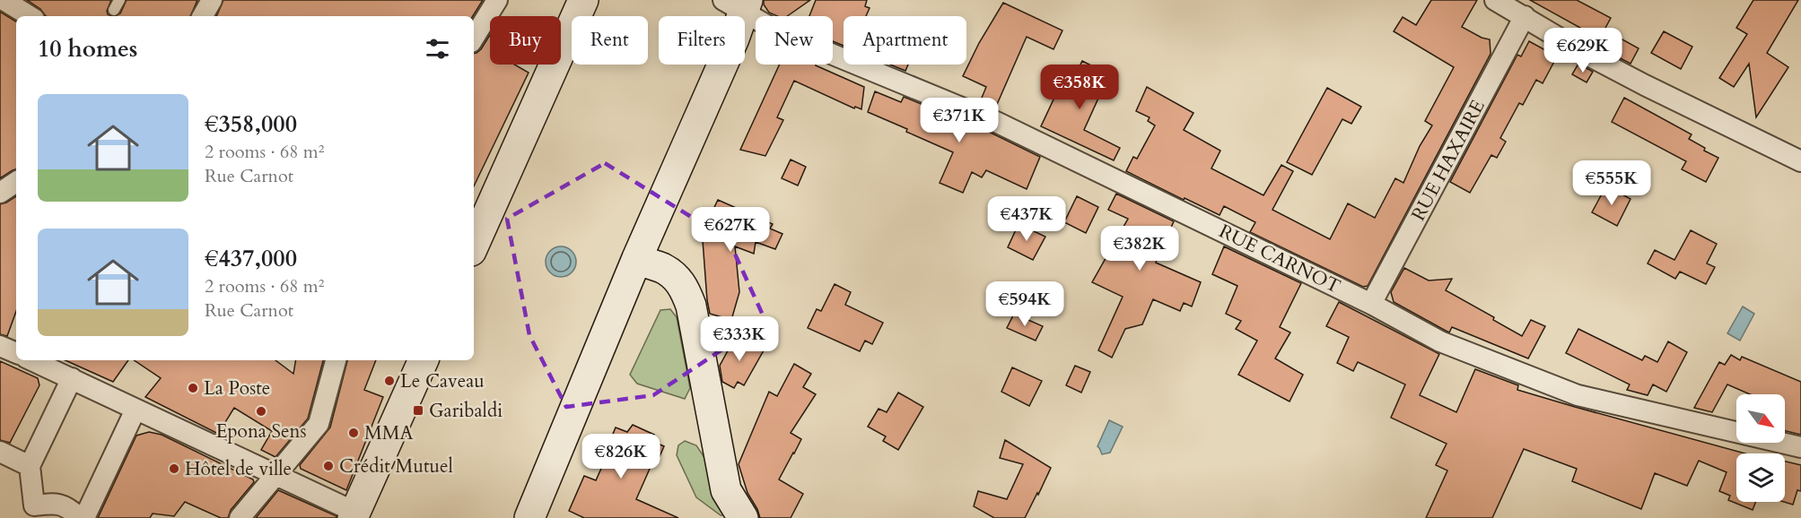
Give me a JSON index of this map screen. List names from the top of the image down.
{
  "streets": {
    "street": ["RUE HAXAIRE", "RUE CARNOT"]
  },
  "crossings": [
    ["RUE HAXAIRE", "RUE CARNOT"]
  ],
  "places": {
    "other": [
      "Le Caveau",
      "La Poste",
      "Epona Sens",
      "MMA",
      "Crédit Mutuel",
      "Hôtel de ville"
    ],
    "transit": ["Garibaldi"]
  },
  "north": "bottom right",
  "page": {
    "chip": [
      "Buy",
      "Rent",
      "Filters",
      "New",
      "Apartment"
    ],
    "heading": "10 homes",
    "price": [
      "€629K",
      "€358K",
      "€371K",
      "€555K",
      "€437K",
      "€627K",
      "€382K",
      "€594K",
      "€333K",
      "€826K"
    ],
    "list": [
      {
        "name": "€358,000",
        "note": "2 rooms · 68 m² · Rue Carnot"
      },
      {
        "name": "€437,000",
        "note": "2 rooms · 68 m² · Rue Carnot"
      }
    ]
  }
}
